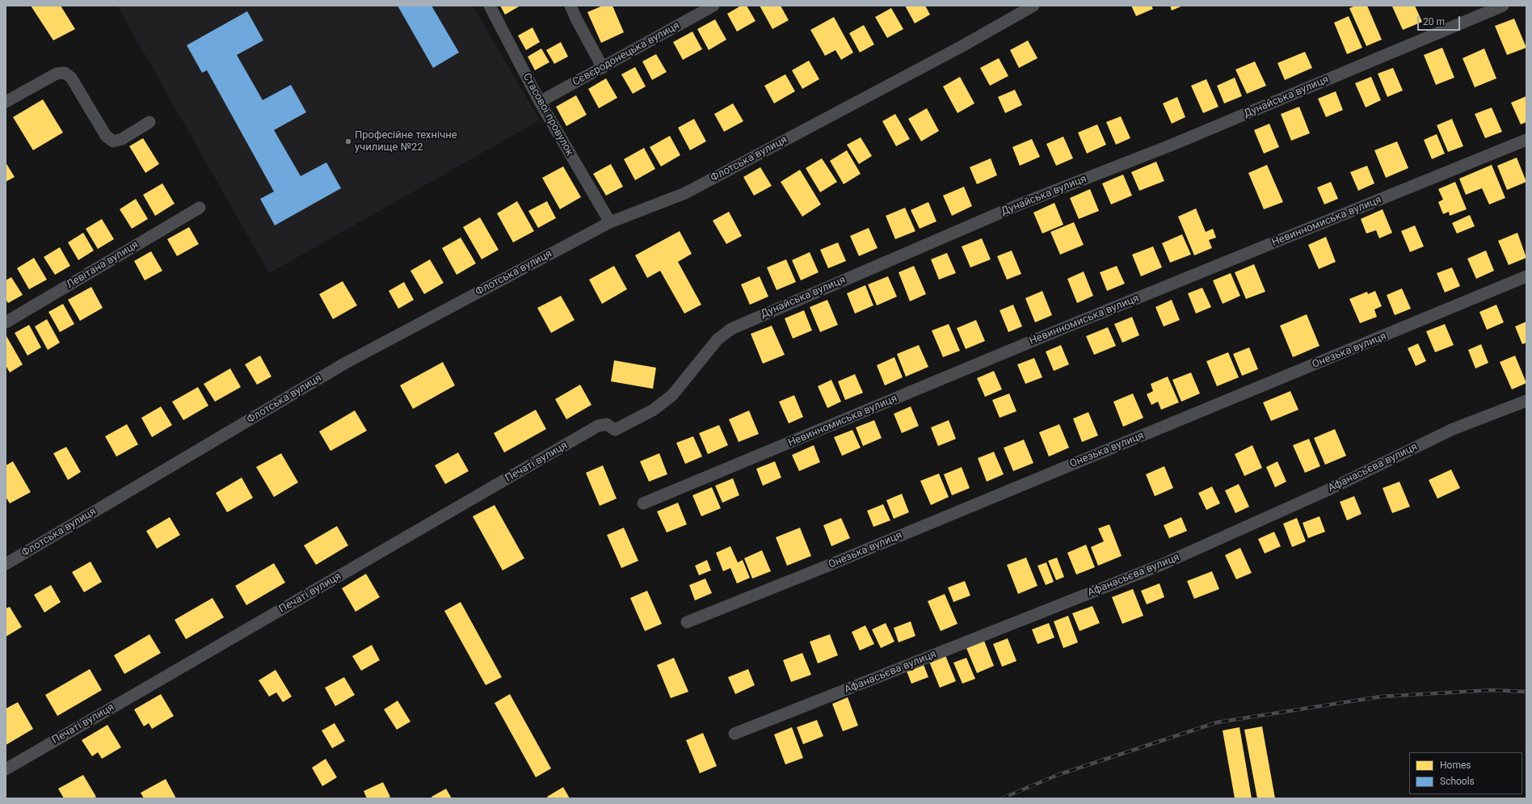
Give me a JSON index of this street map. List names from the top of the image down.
{
  "streets": {
    "street": [
      "Сєвєродонецька вулиця",
      "Дунайська вулиця",
      "Стасової провулок",
      "Флотська вулиця",
      "Невинномиська вулиця",
      "Левітана вулиця",
      "Онезька вулиця",
      "Печаті вулиця",
      "Афанасьєва вулиця"
    ]
  },
  "crossings": [
    ["Сєвєродонецька вулиця", "Стасової провулок"],
    ["Дунайська вулиця", "Печаті вулиця"],
    ["Стасової провулок", "Флотська вулиця"]
  ],
  "places": ["Професійне технічне училище №22"],
  "legend": ["Homes", "Schools"],
  "scale_bar": "20 m"
}
